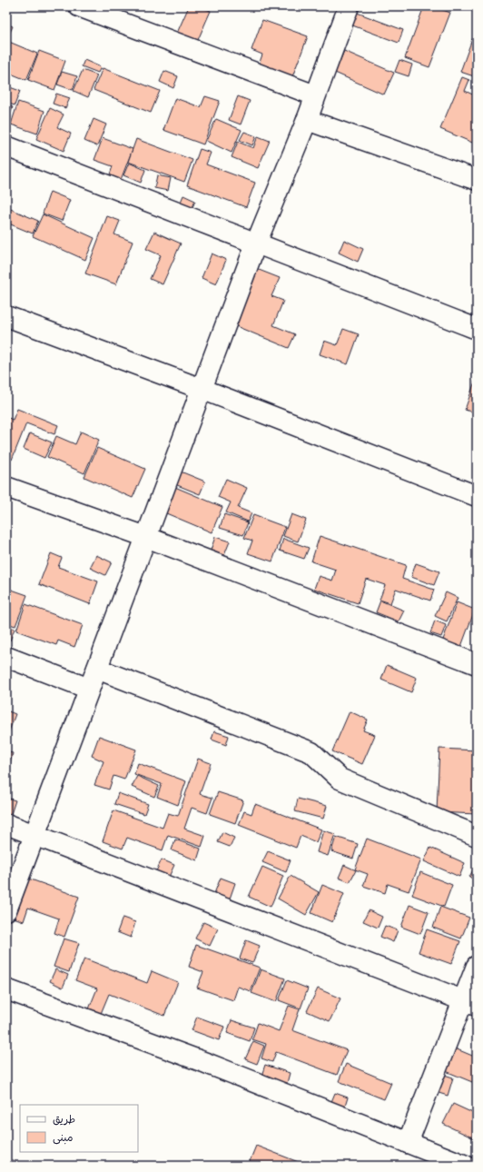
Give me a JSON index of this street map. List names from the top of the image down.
{
  "legend": ["طريق", "مبنى"]
}
